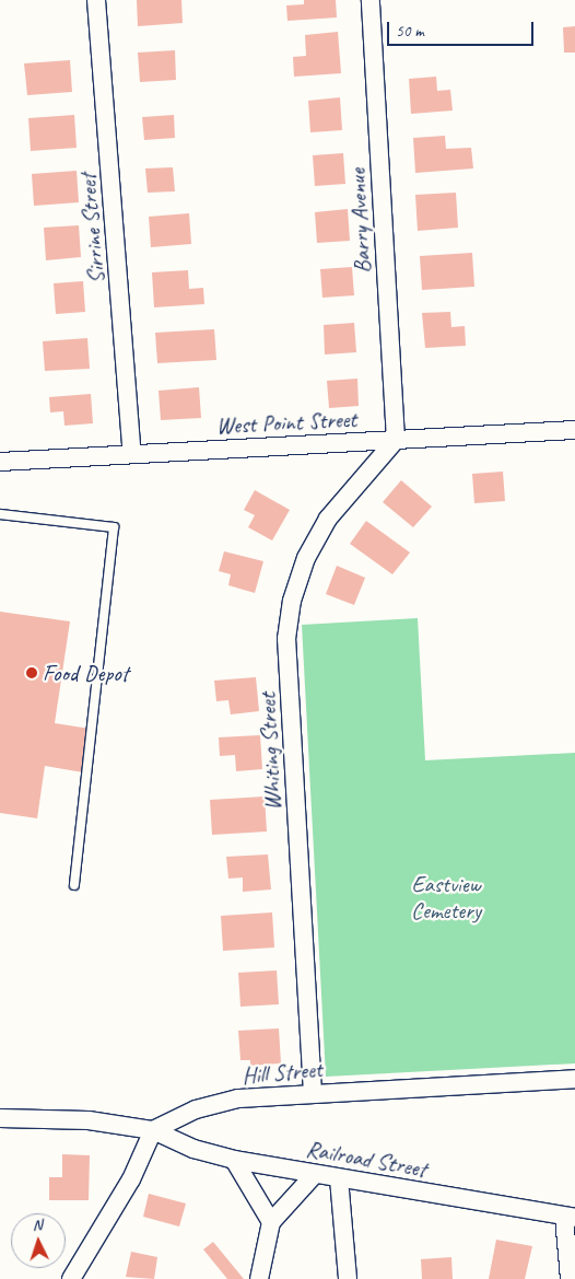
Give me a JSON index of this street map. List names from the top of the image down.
{
  "streets": {
    "street": [
      "Barry Avenue",
      "Sirrine Street",
      "West Point Street",
      "Whiting Street",
      "Hill Street",
      "Railroad Street"
    ]
  },
  "crossings": [
    ["Barry Avenue", "West Point Street"],
    ["Barry Avenue", "Whiting Street"],
    ["Sirrine Street", "West Point Street"],
    ["West Point Street", "Whiting Street"],
    ["Whiting Street", "Hill Street"],
    ["Hill Street", "Railroad Street"]
  ],
  "parks": ["Eastview Cemetery"],
  "places": ["Food Depot"],
  "scale_bar": "50 m",
  "north": "top"
}
